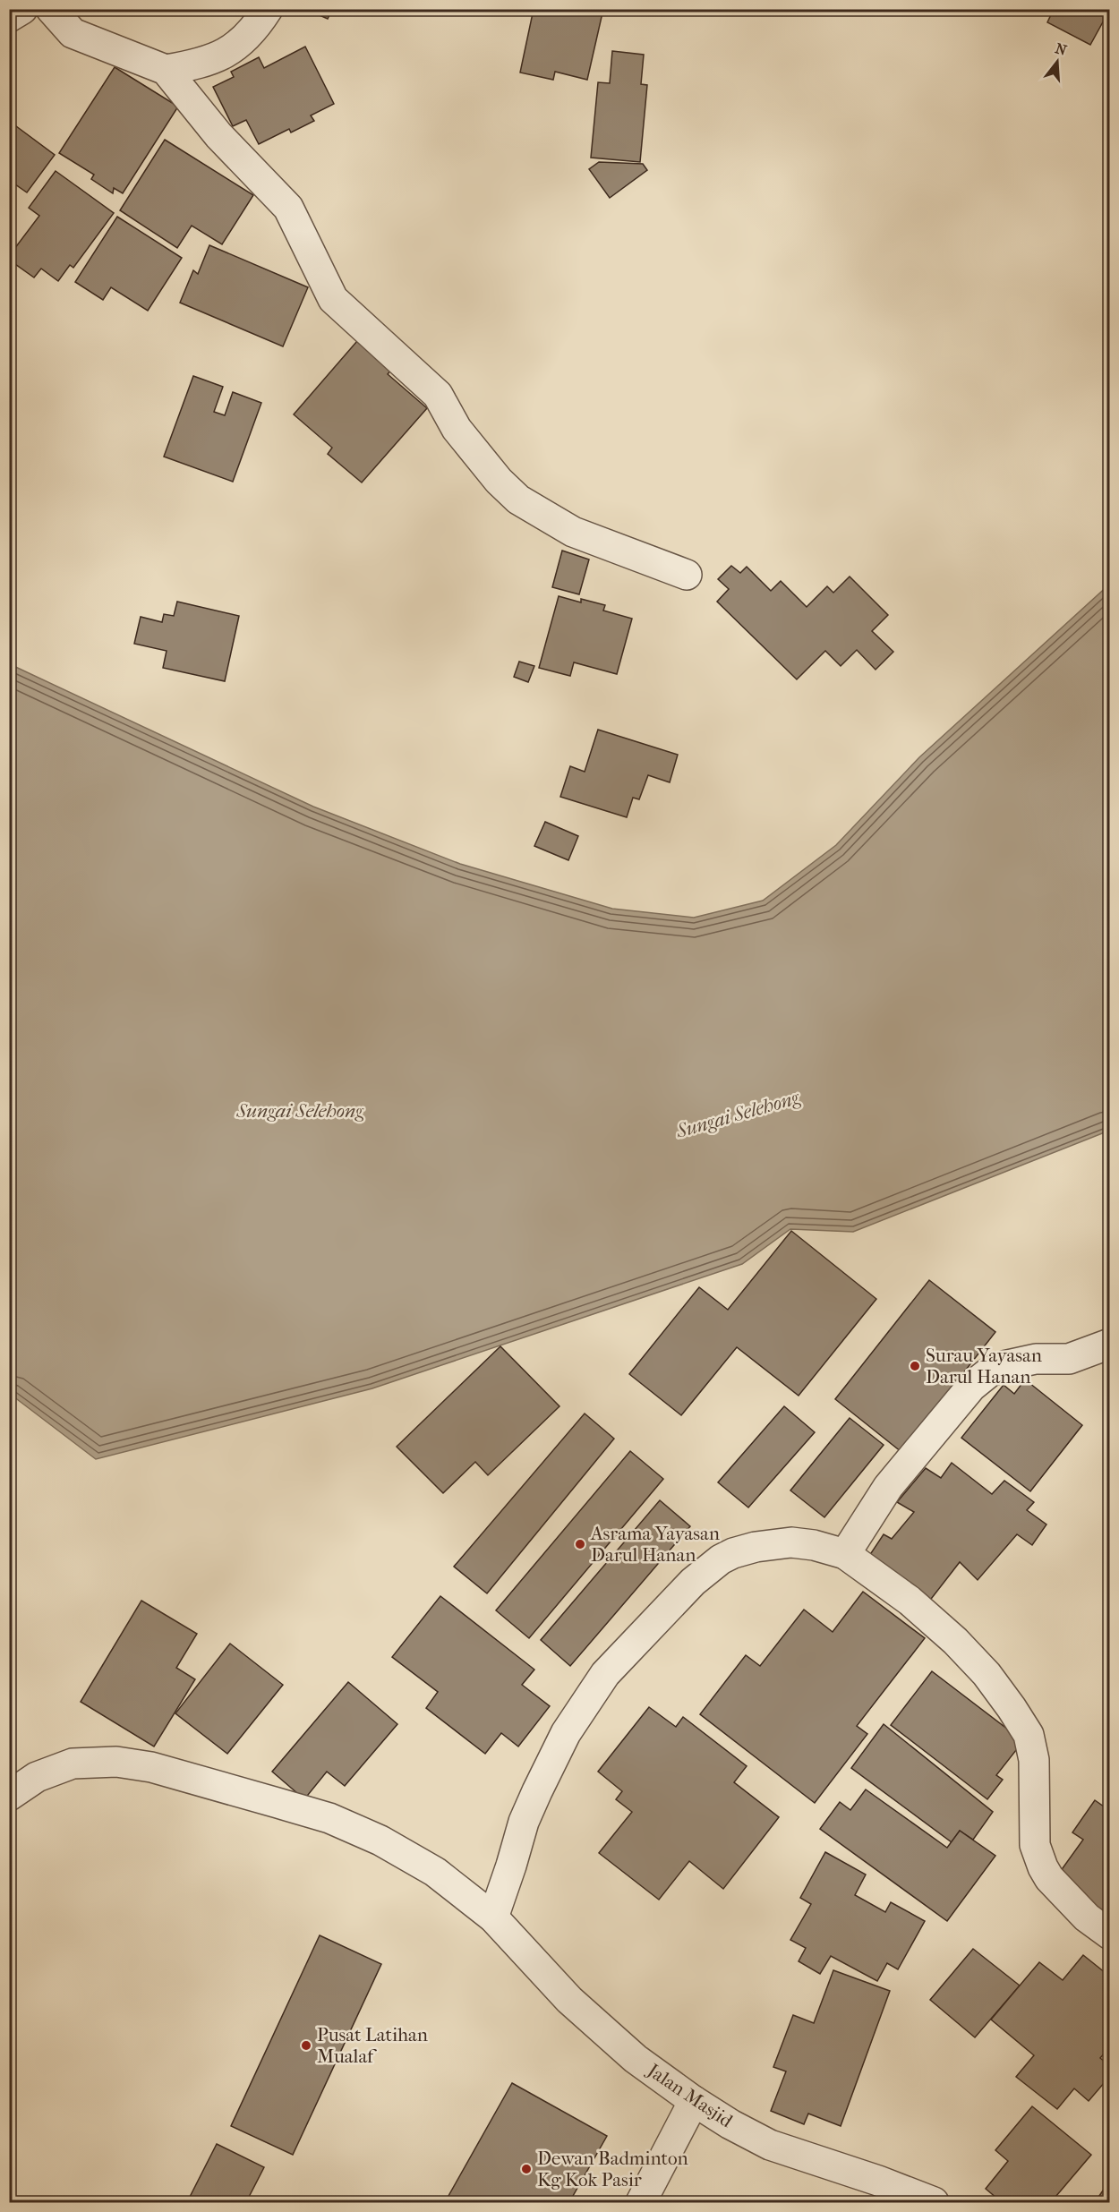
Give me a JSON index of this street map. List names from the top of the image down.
{
  "streets": {
    "street": ["Jalan Masjid"]
  },
  "water": ["Sungai Selehong"],
  "places": [
    "Surau Yayasan Darul Hanan",
    "Asrama Yayasan Darul Hanan",
    "Pusat Latihan Mualaf",
    "Dewan Badminton Kg Kok Pasir"
  ],
  "north": "top"
}
